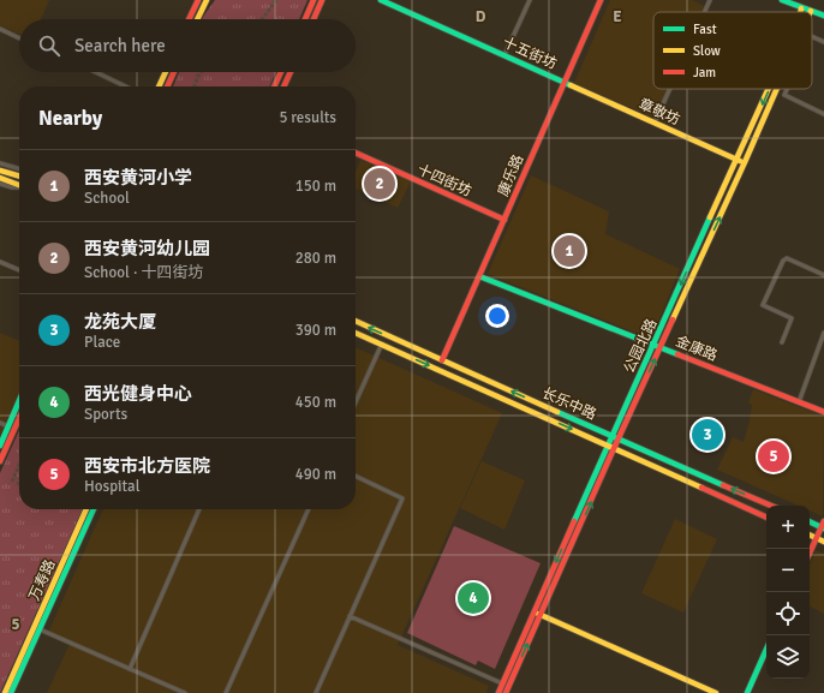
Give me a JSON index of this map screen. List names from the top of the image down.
{
  "streets": {
    "main road": [
      "十五街坊",
      "章敬坊",
      "康乐路",
      "十四街坊",
      "公园北路",
      "金康路",
      "长乐中路",
      "万寿路"
    ]
  },
  "crossings": [
    ["十五街坊", "章敬坊"],
    ["十五街坊", "康乐路"],
    ["章敬坊", "康乐路"],
    ["章敬坊", "公园北路"],
    ["康乐路", "十四街坊"],
    ["康乐路", "金康路"],
    ["康乐路", "长乐中路"],
    ["公园北路", "金康路"],
    ["公园北路", "长乐中路"]
  ],
  "legend": ["Fast", "Slow", "Jam"],
  "page": {
    "search": "Search here",
    "heading": ["Nearby", "5 results"],
    "list": [
      {
        "mark": "1",
        "name": "西安黄河小学",
        "note": "School",
        "value": "150 m"
      },
      {
        "mark": "2",
        "name": "西安黄河幼儿园",
        "note": "School · 十四街坊",
        "value": "280 m"
      },
      {
        "mark": "3",
        "name": "龙苑大厦",
        "note": "Place",
        "value": "390 m"
      },
      {
        "mark": "4",
        "name": "西光健身中心",
        "note": "Sports",
        "value": "450 m"
      },
      {
        "mark": "5",
        "name": "西安市北方医院",
        "note": "Hospital",
        "value": "490 m"
      }
    ],
    "pins": [
      "2",
      "1",
      "3",
      "5",
      "4"
    ],
    "map_buttons": ["+", "−"]
  },
  "grid": {
    "columns": ["D", "E"],
    "rows": ["5"]
  }
}
